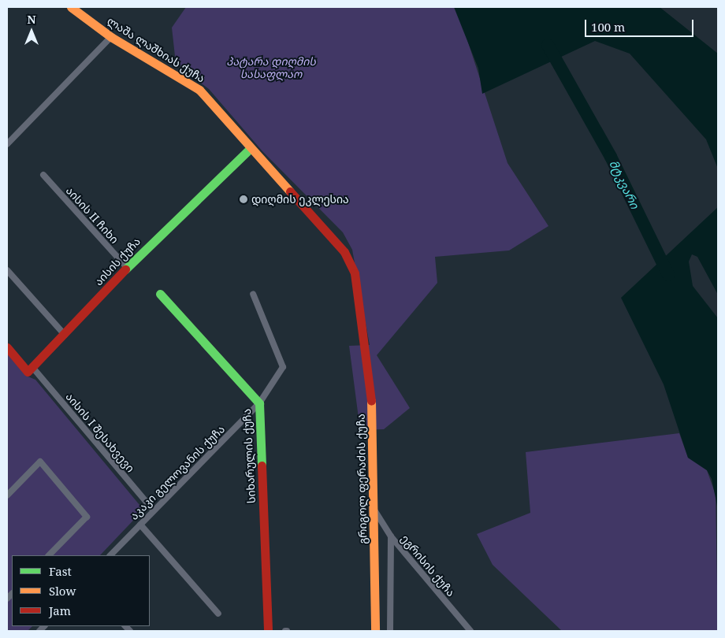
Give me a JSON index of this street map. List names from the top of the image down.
{
  "streets": {
    "street": [
      "ლაშა ლაშხიას ქუჩა",
      "აისის II ჩიხი",
      "აისის ქუჩა",
      "აისის I შესახვევი",
      "სიხარულის ქუჩა",
      "აკაკი გელოვანის ქუჩა",
      "გრიგოლ ფერაძის ქუჩა",
      "ეგრისის ქუჩა"
    ]
  },
  "crossings": [
    ["ლაშა ლაშხიას ქუჩა", "აისის ქუჩა"],
    ["ლაშა ლაშხიას ქუჩა", "გრიგოლ ფერაძის ქუჩა"],
    ["აისის II ჩიხი", "აისის ქუჩა"],
    ["აისის ქუჩა", "აისის I შესახვევი"],
    ["აისის I შესახვევი", "აკაკი გელოვანის ქუჩა"],
    ["სიხარულის ქუჩა", "აკაკი გელოვანის ქუჩა"],
    ["გრიგოლ ფერაძის ქუჩა", "ეგრისის ქუჩა"]
  ],
  "water": ["მტკვარი"],
  "parks": ["პატარა დიღმის სასაფლაო"],
  "places": ["დიღმის ეკლესია"],
  "legend": ["Fast", "Slow", "Jam"],
  "scale_bar": "100 m",
  "north": "top"
}
